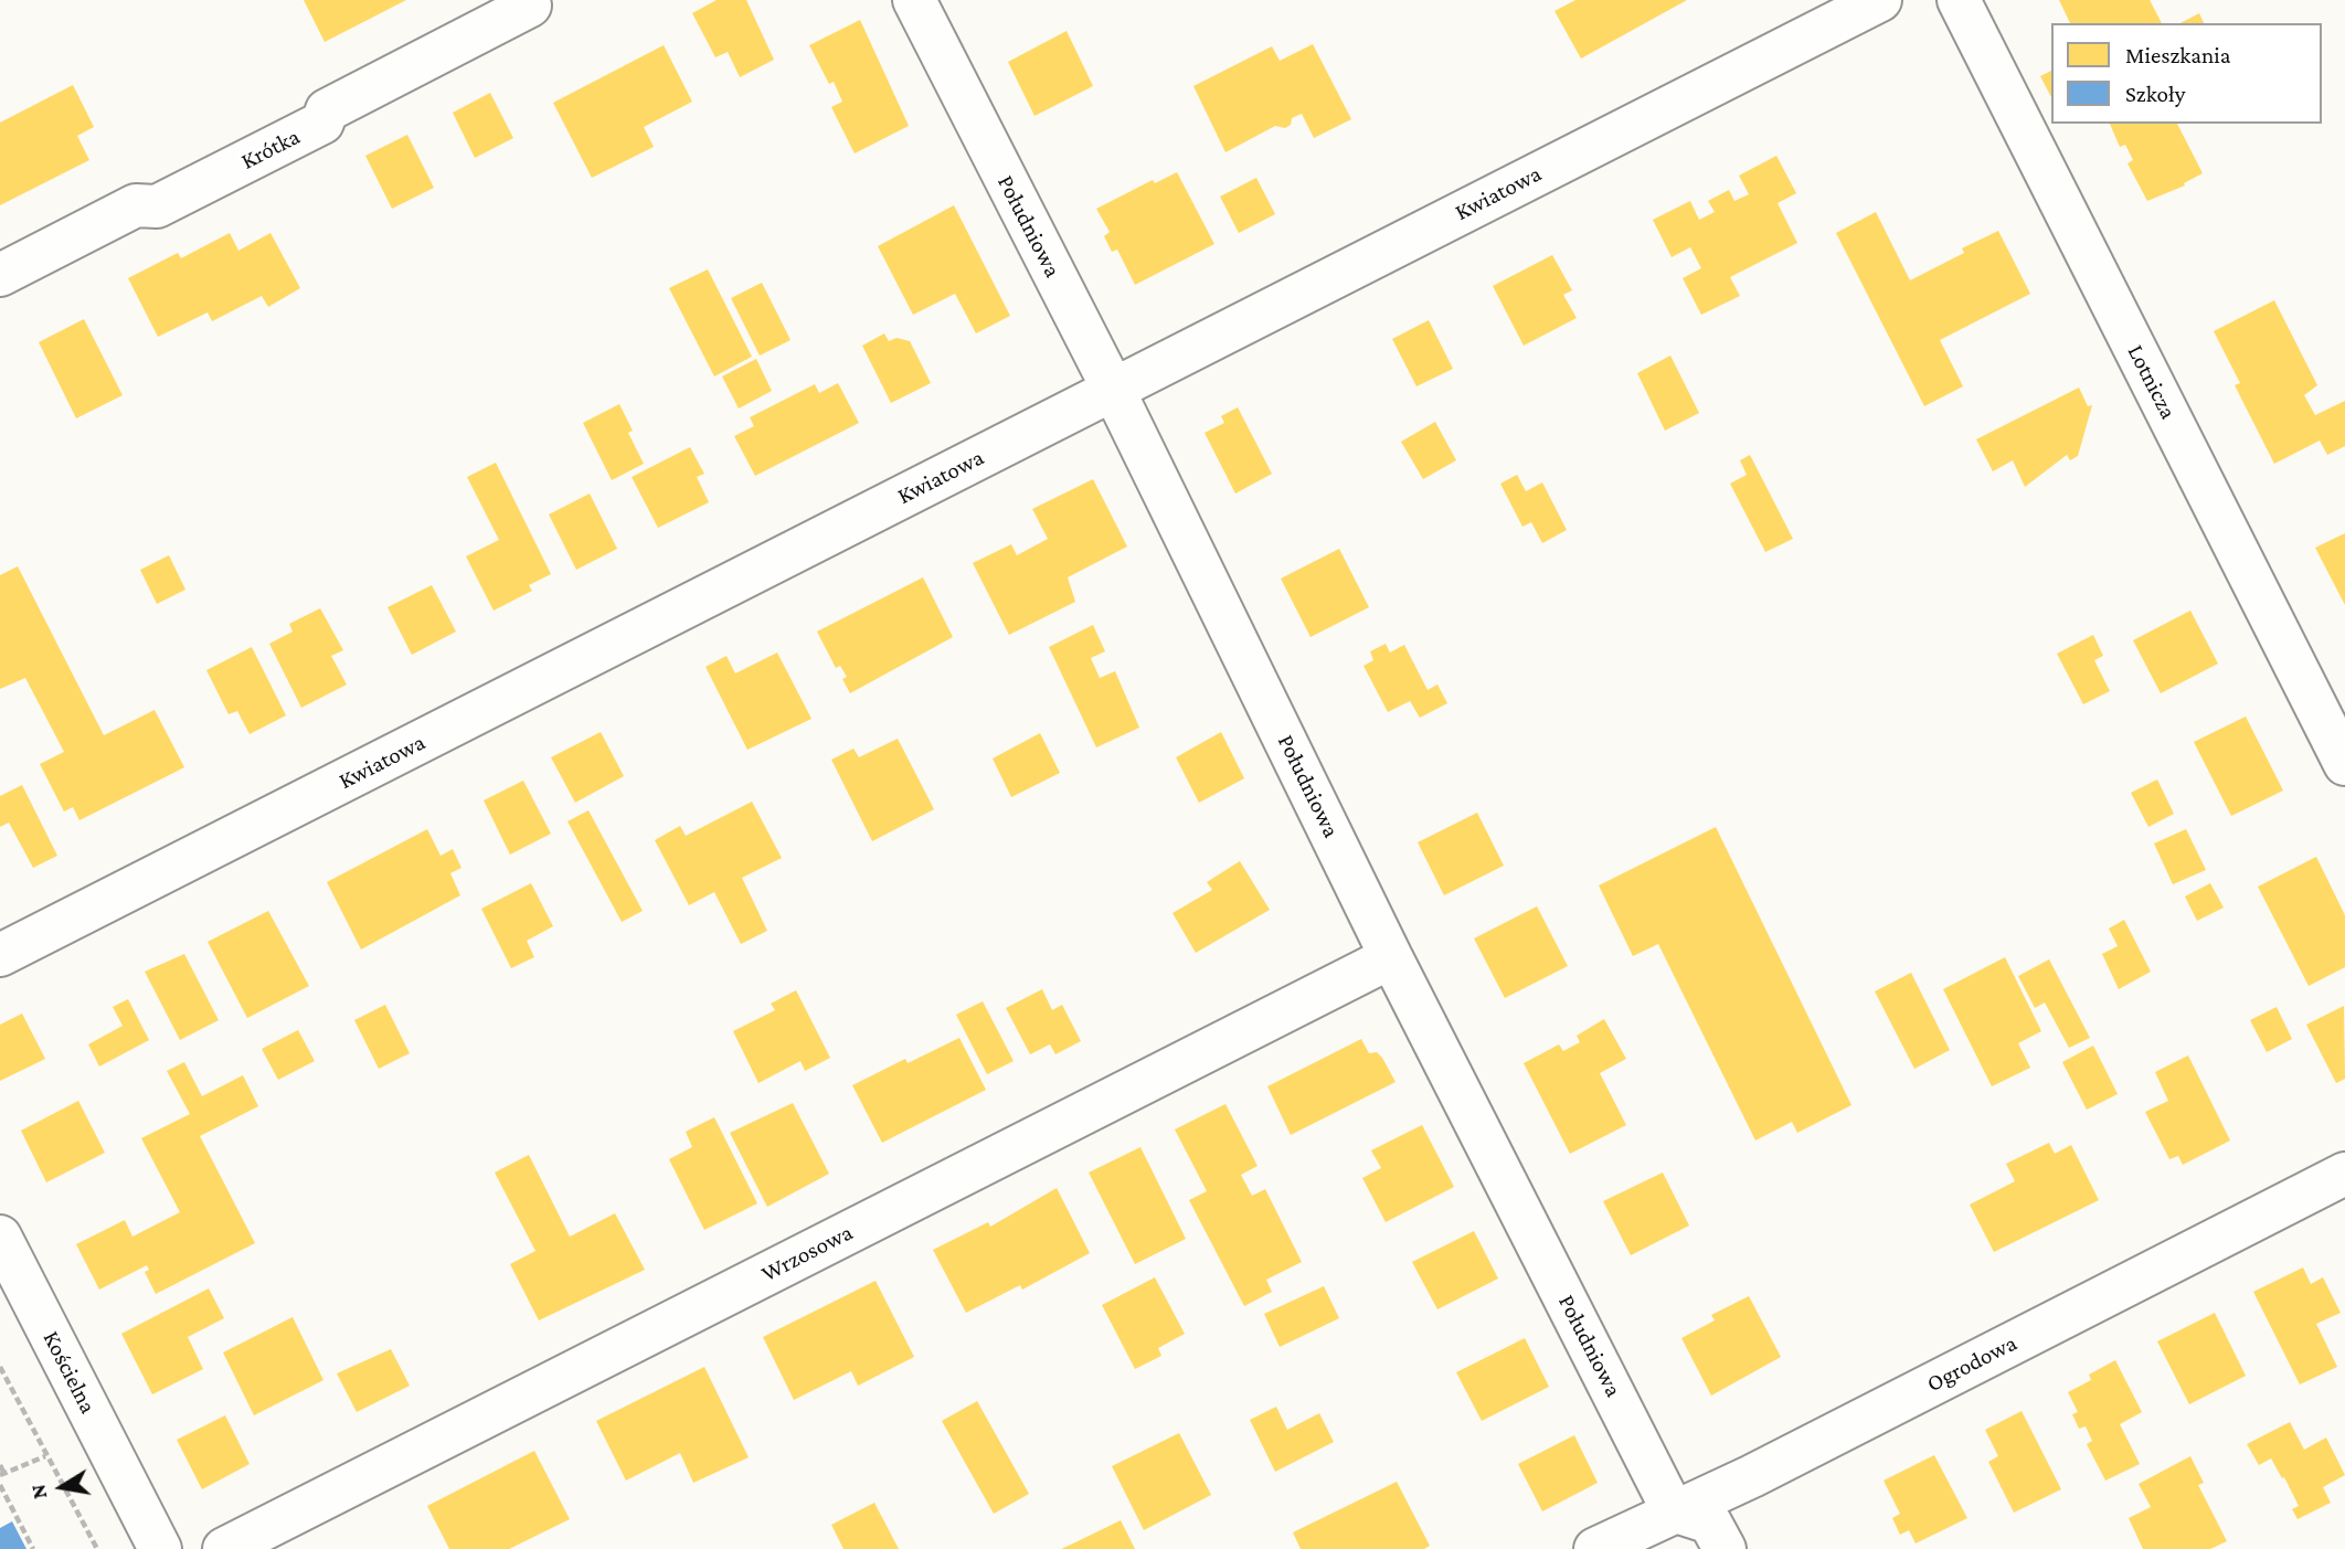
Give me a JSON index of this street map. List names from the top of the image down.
{
  "streets": {
    "street": [
      "Krótka",
      "Kwiatowa",
      "Południowa",
      "Lotnicza",
      "Wrzosowa",
      "Ogrodowa",
      "Kościelna"
    ]
  },
  "crossings": [
    ["Kwiatowa", "Południowa"],
    ["Południowa", "Wrzosowa"],
    ["Południowa", "Ogrodowa"]
  ],
  "legend": ["Mieszkania", "Szkoły"],
  "north": "left"
}
